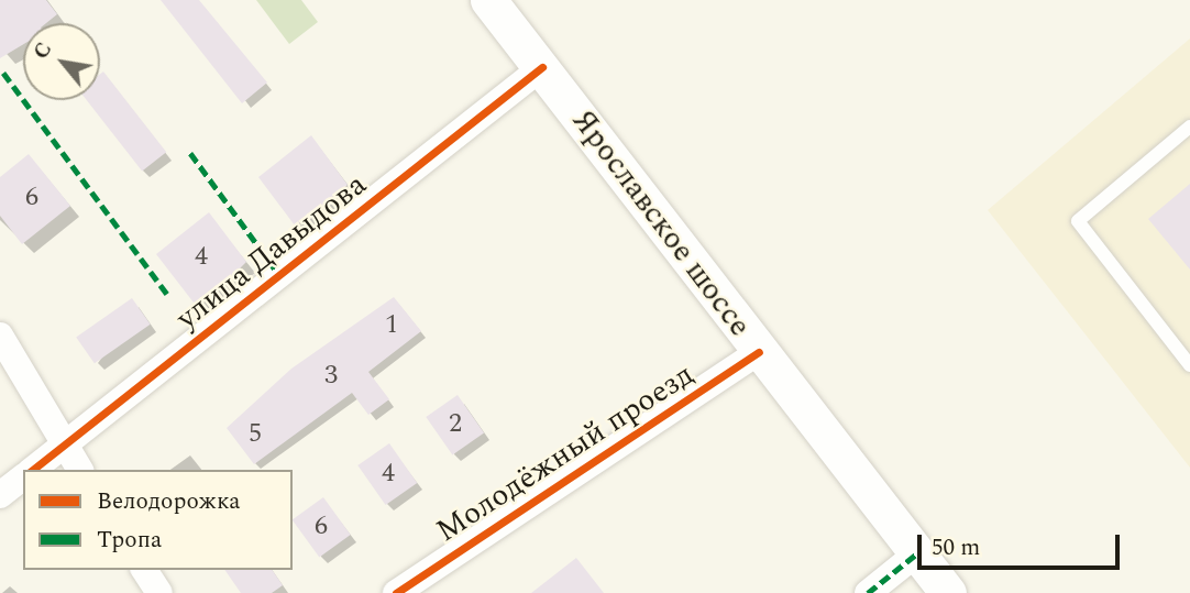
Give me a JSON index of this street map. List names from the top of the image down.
{
  "streets": {
    "main road": ["Ярославское шоссе"],
    "street": ["улица Давыдова", "Молодёжный проезд"]
  },
  "crossings": [
    ["Ярославское шоссе", "улица Давыдова"],
    ["Ярославское шоссе", "Молодёжный проезд"]
  ],
  "house_numbers": [
    "6",
    "4",
    "1",
    "3",
    "2",
    "5",
    "4",
    "6"
  ],
  "legend": ["Велодорожка", "Тропа"],
  "scale_bar": "50 m",
  "north": "top left"
}
